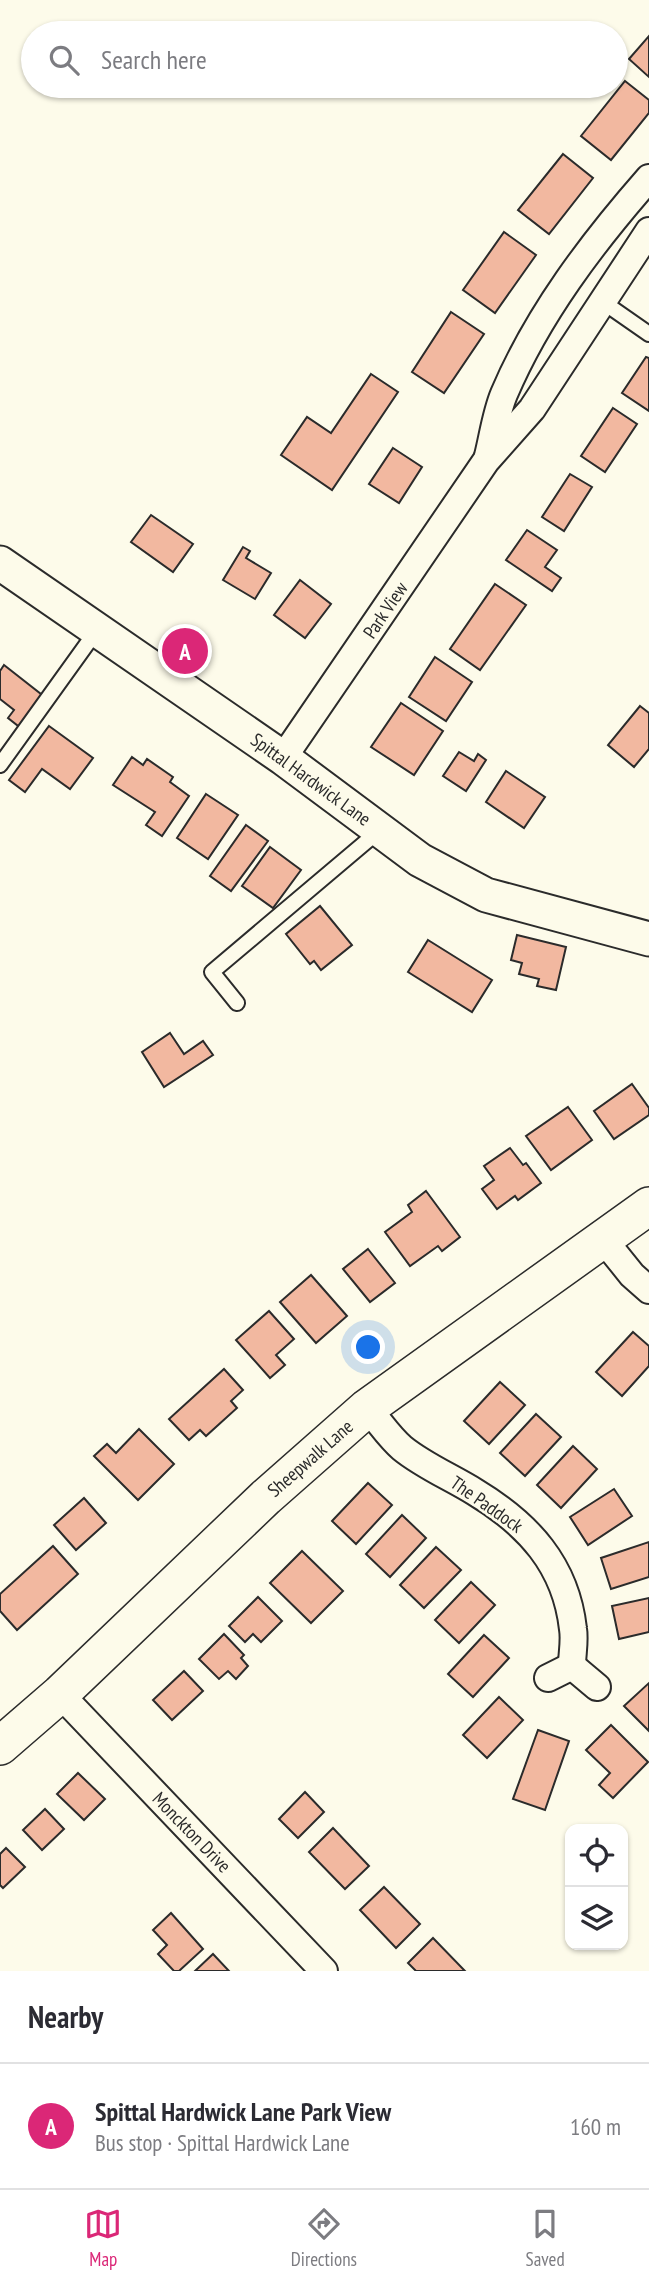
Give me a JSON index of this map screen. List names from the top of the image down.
{
  "streets": {
    "main road": ["Sheepwalk Lane"],
    "street": [
      "Park View",
      "Spittal Hardwick Lane",
      "The Paddock",
      "Monckton Drive"
    ]
  },
  "crossings": [
    ["Park View", "Spittal Hardwick Lane"],
    ["Sheepwalk Lane", "The Paddock"],
    ["Sheepwalk Lane", "Monckton Drive"]
  ],
  "page": {
    "search": "Search here",
    "pins": "A",
    "heading": "Nearby",
    "list": [
      {
        "mark": "A",
        "name": "Spittal Hardwick Lane Park View",
        "note": "Bus stop · Spittal Hardwick Lane",
        "value": "160 m"
      }
    ],
    "nav": ["Map", "Directions", "Saved"]
  }
}
